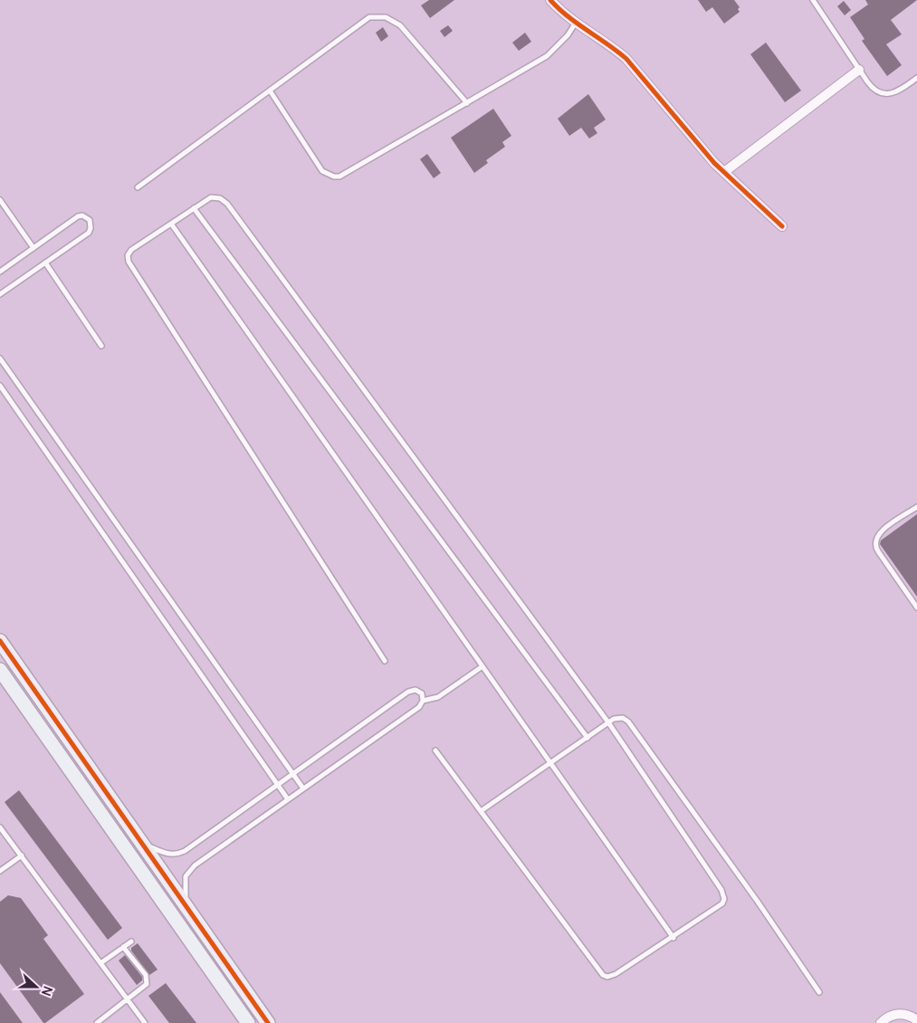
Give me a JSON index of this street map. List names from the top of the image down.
{
  "north": "right"
}
